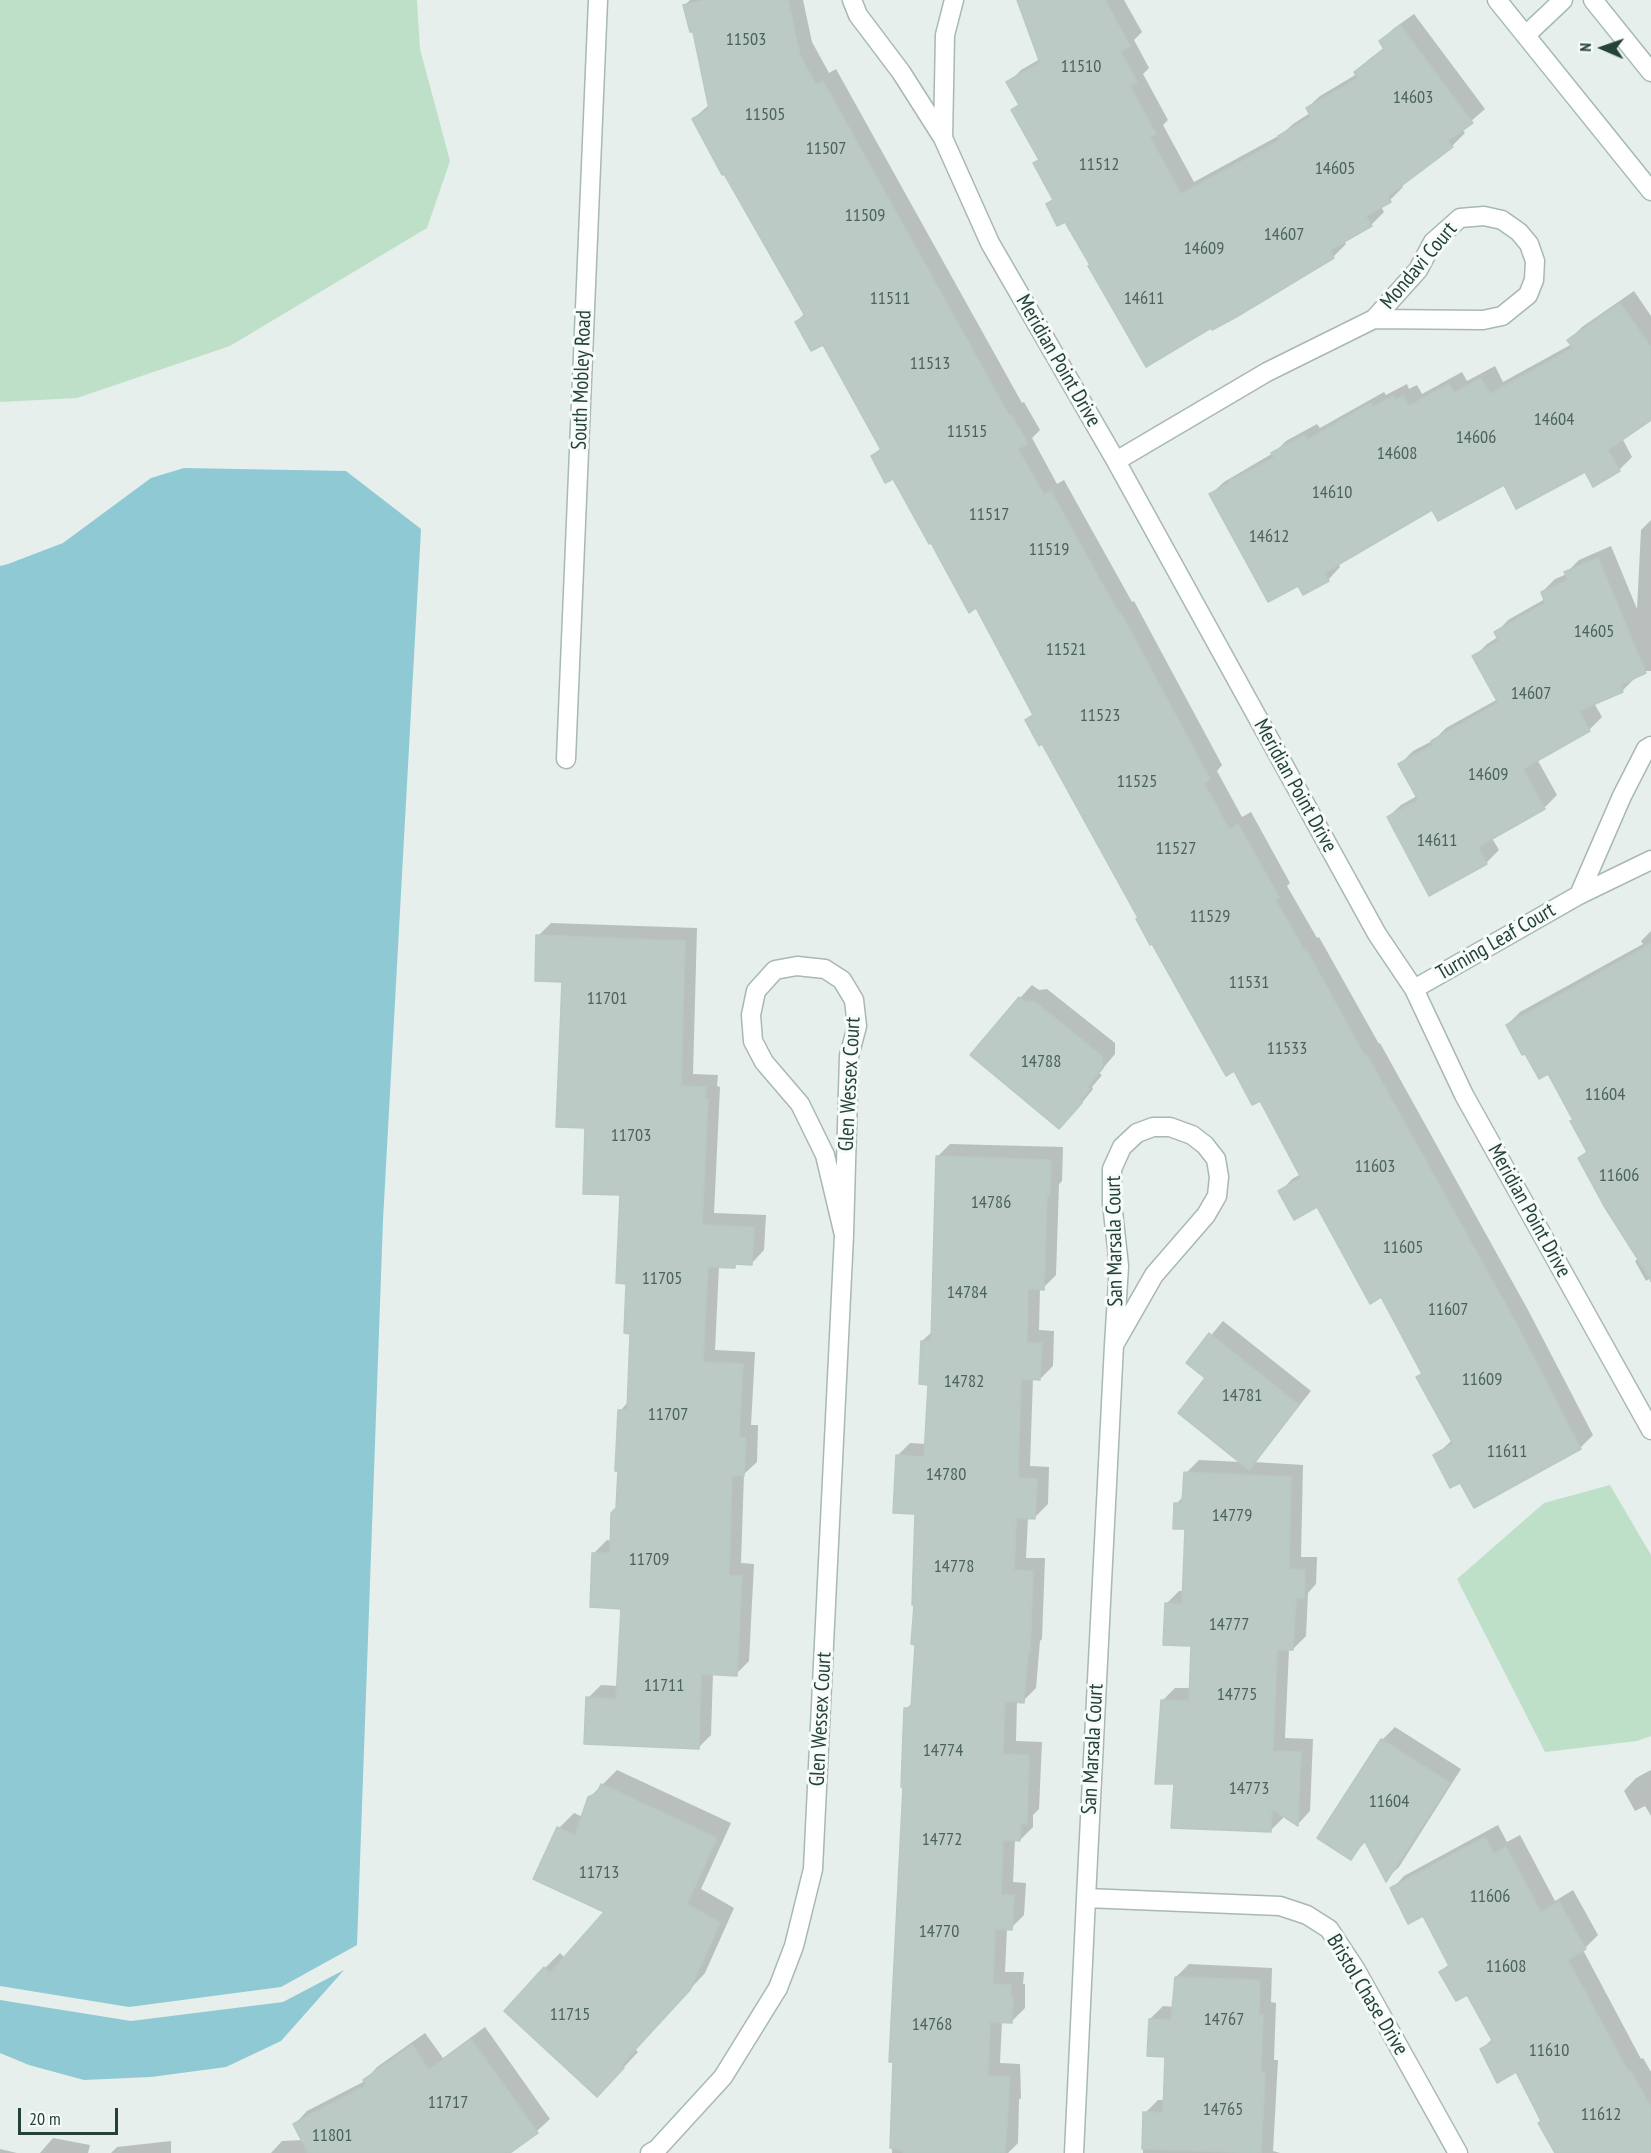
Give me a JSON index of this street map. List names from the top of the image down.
{
  "streets": {
    "street": [
      "Mondavi Court",
      "Meridian Point Drive",
      "South Mobley Road",
      "Turning Leaf Court",
      "Glen Wessex Court",
      "San Marsala Court",
      "Bristol Chase Drive"
    ]
  },
  "crossings": [
    ["Mondavi Court", "Meridian Point Drive"],
    ["Meridian Point Drive", "Turning Leaf Court"],
    ["San Marsala Court", "Bristol Chase Drive"]
  ],
  "house_numbers": [
    "11503",
    "11510",
    "14603",
    "11505",
    "11507",
    "11512",
    "14605",
    "11509",
    "14607",
    "14609",
    "11511",
    "14611",
    "11513",
    "14604",
    "11515",
    "14606",
    "14608",
    "14610",
    "11517",
    "14612",
    "11519",
    "14605",
    "11521",
    "14607",
    "11523",
    "14609",
    "11525",
    "14611",
    "11527",
    "11529",
    "11531",
    "11701",
    "11533",
    "14788",
    "11604",
    "11703",
    "11603",
    "11606",
    "14786",
    "11605",
    "11705",
    "14784",
    "11607",
    "11609",
    "14782",
    "14781",
    "11707",
    "11611",
    "14780",
    "14779",
    "11709",
    "14778",
    "14777",
    "11711",
    "14775",
    "14774",
    "14773",
    "11604",
    "14772",
    "11713",
    "11606",
    "14770",
    "11608",
    "11715",
    "14767",
    "14768",
    "11610",
    "11717",
    "14765",
    "11612",
    "11801"
  ],
  "scale_bar": "20 m",
  "north": "left"
}
